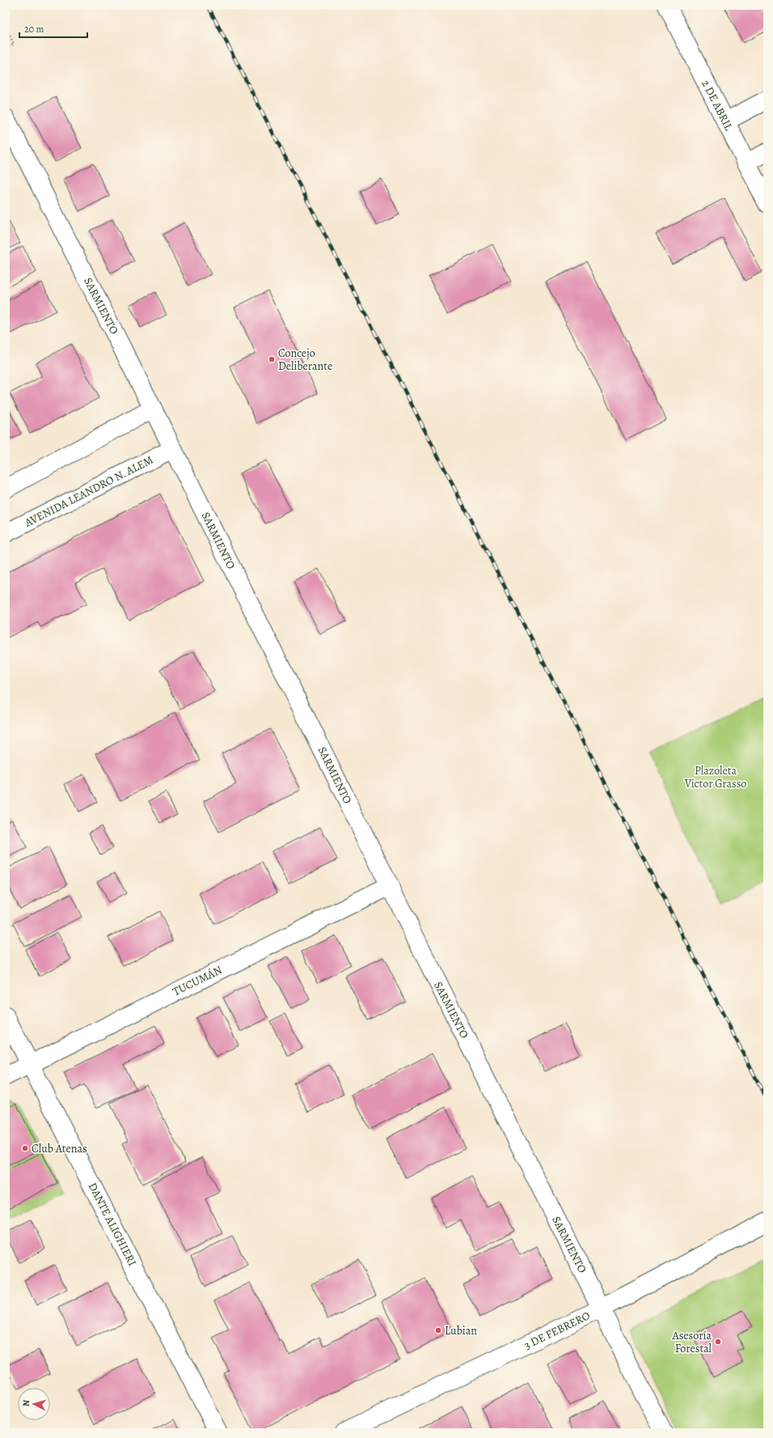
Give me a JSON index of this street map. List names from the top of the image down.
{
  "streets": {
    "street": [
      "2 DE ABRIL",
      "SARMIENTO",
      "AVENIDA LEANDRO N. ALEM",
      "TUCUMÁN",
      "DANTE ALIGHIERI",
      "3 DE FEBRERO"
    ]
  },
  "crossings": [
    ["SARMIENTO", "AVENIDA LEANDRO N. ALEM"],
    ["SARMIENTO", "TUCUMÁN"],
    ["SARMIENTO", "3 DE FEBRERO"],
    ["TUCUMÁN", "DANTE ALIGHIERI"]
  ],
  "parks": ["Plazoleta Víctor Grasso"],
  "places": [
    "Concejo Deliberante",
    "Club Atenas",
    "Lubian",
    "Asesoría Forestal"
  ],
  "scale_bar": "20 m",
  "north": "left"
}
